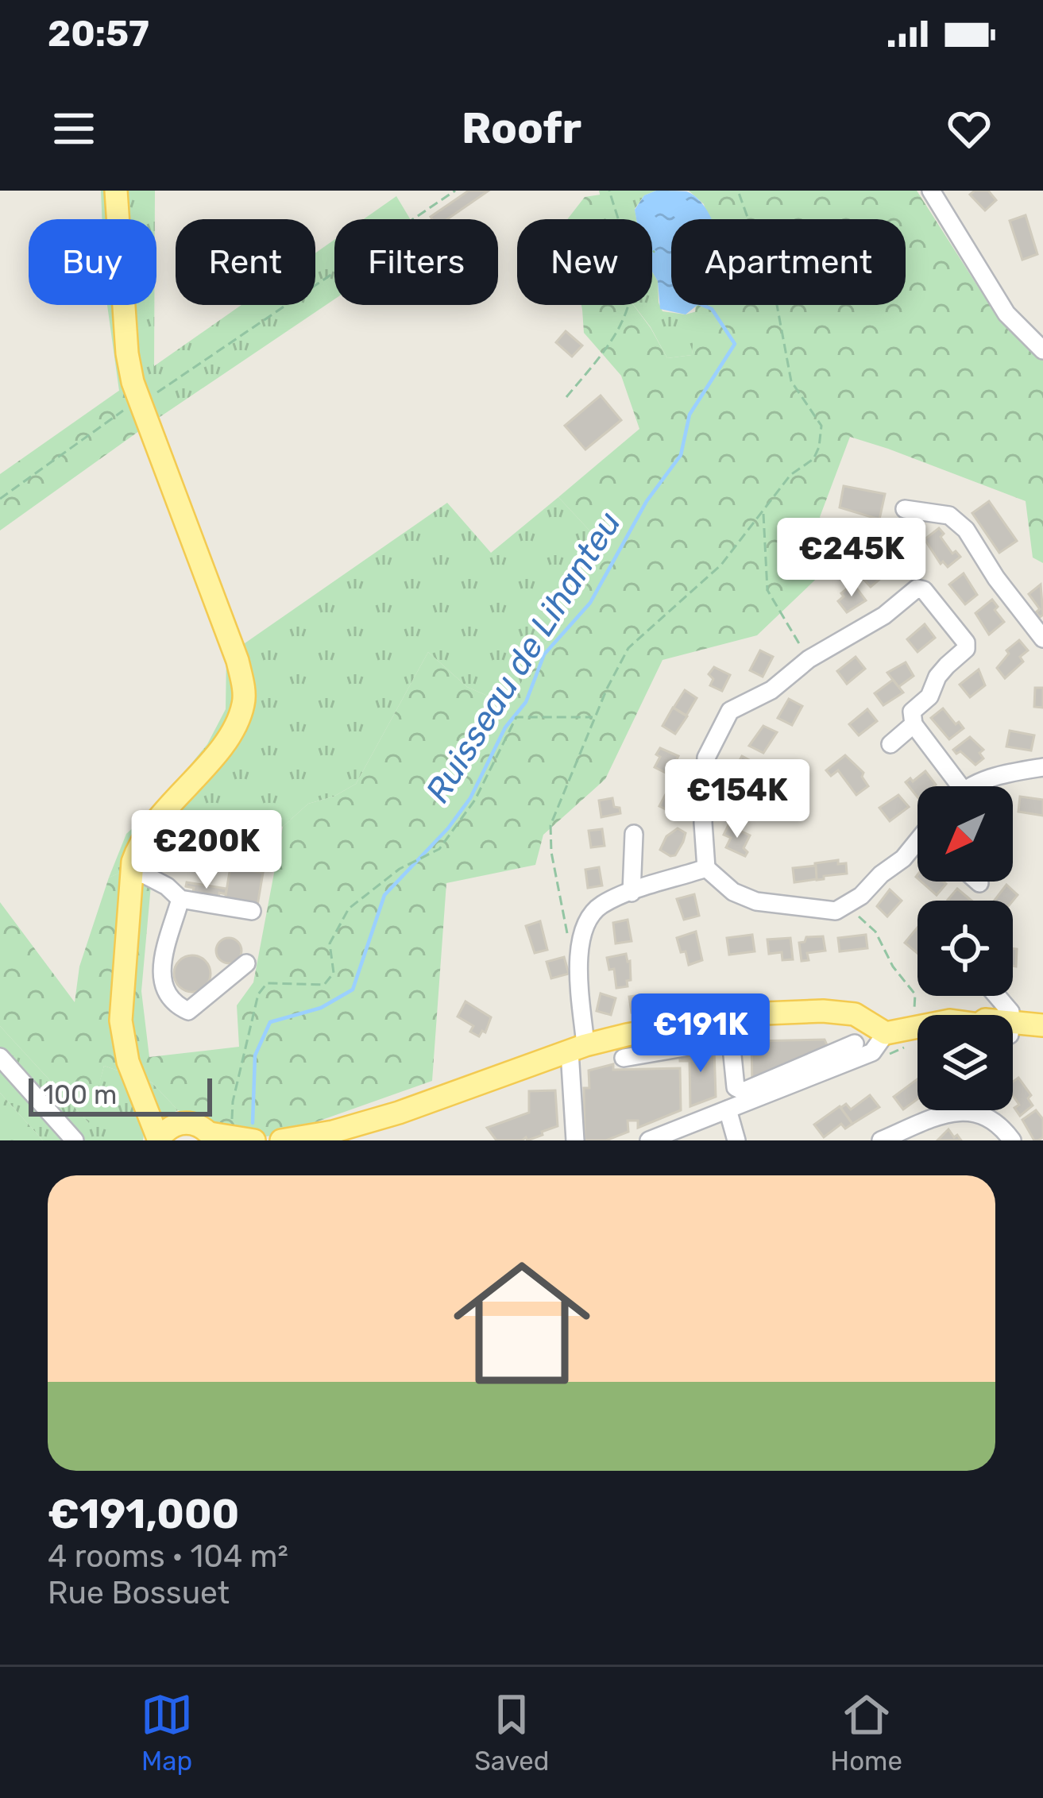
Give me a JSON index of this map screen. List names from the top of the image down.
{
  "water": ["Ruisseau de Lihanteu"],
  "scale_bar": "100 m",
  "north": "bottom left",
  "page": {
    "status": "20:57",
    "header": "Roofr",
    "chip": [
      "Buy",
      "Rent",
      "Filters",
      "New",
      "Apartment"
    ],
    "price": [
      "€245K",
      "€154K",
      "€200K",
      "€191K"
    ],
    "scale": "100 m",
    "list": [
      {
        "name": "€191,000",
        "note": "4 rooms · 104 m² · Rue Bossuet"
      }
    ],
    "tabs": ["Map", "Saved", "Home"]
  }
}
